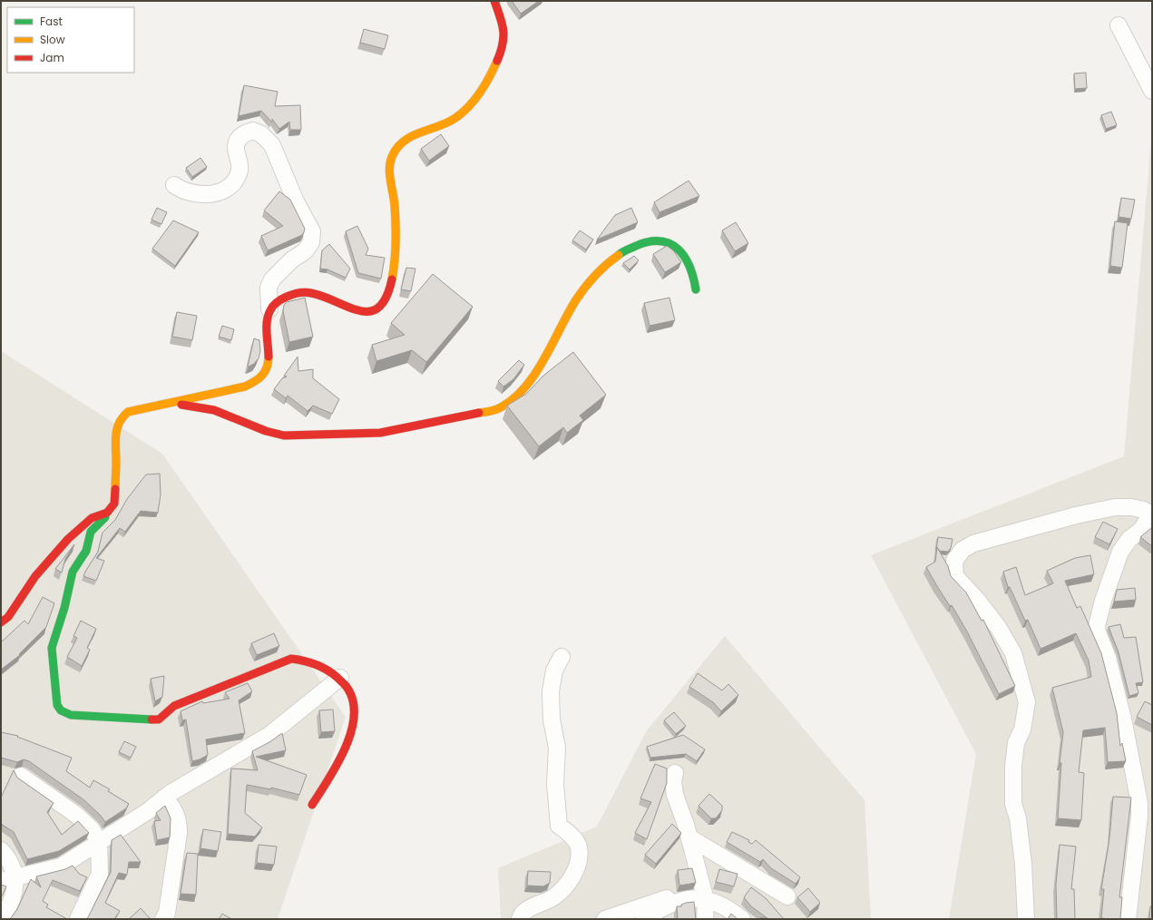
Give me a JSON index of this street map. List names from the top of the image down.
{
  "legend": ["Fast", "Slow", "Jam"]
}
